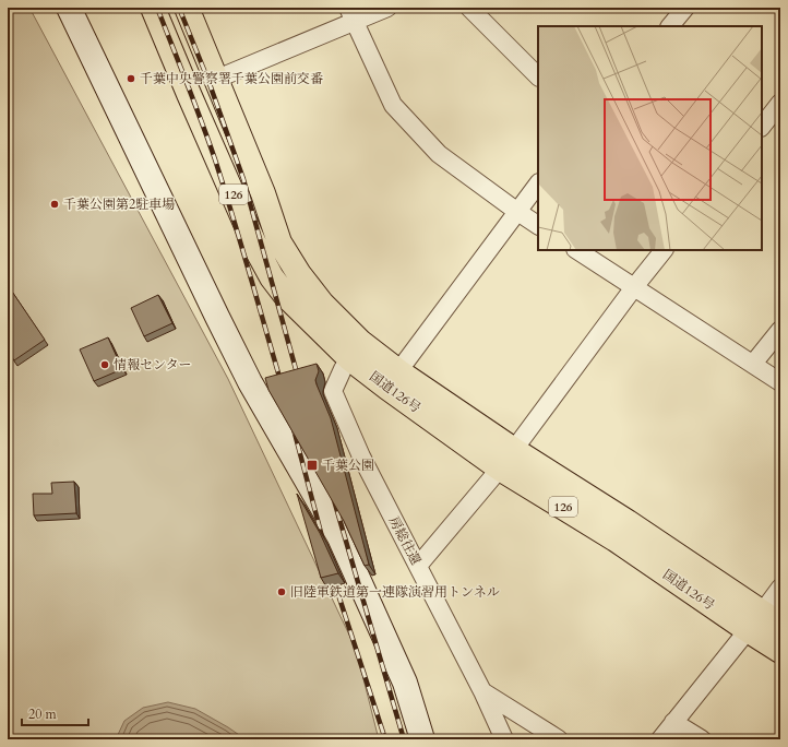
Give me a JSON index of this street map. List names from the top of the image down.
{
  "streets": {
    "highway": ["126", "国道126号"],
    "street": ["房総往還"]
  },
  "crossings": [
    ["国道126号", "房総往還"]
  ],
  "places": {
    "other": [
      "千葉中央警察署千葉公園前交番",
      "千葉公園第2駐車場",
      "情報センター",
      "旧陸軍鉄道第一連隊演習用トンネル"
    ],
    "transit": ["千葉公園"]
  },
  "scale_bar": "20 m"
}
